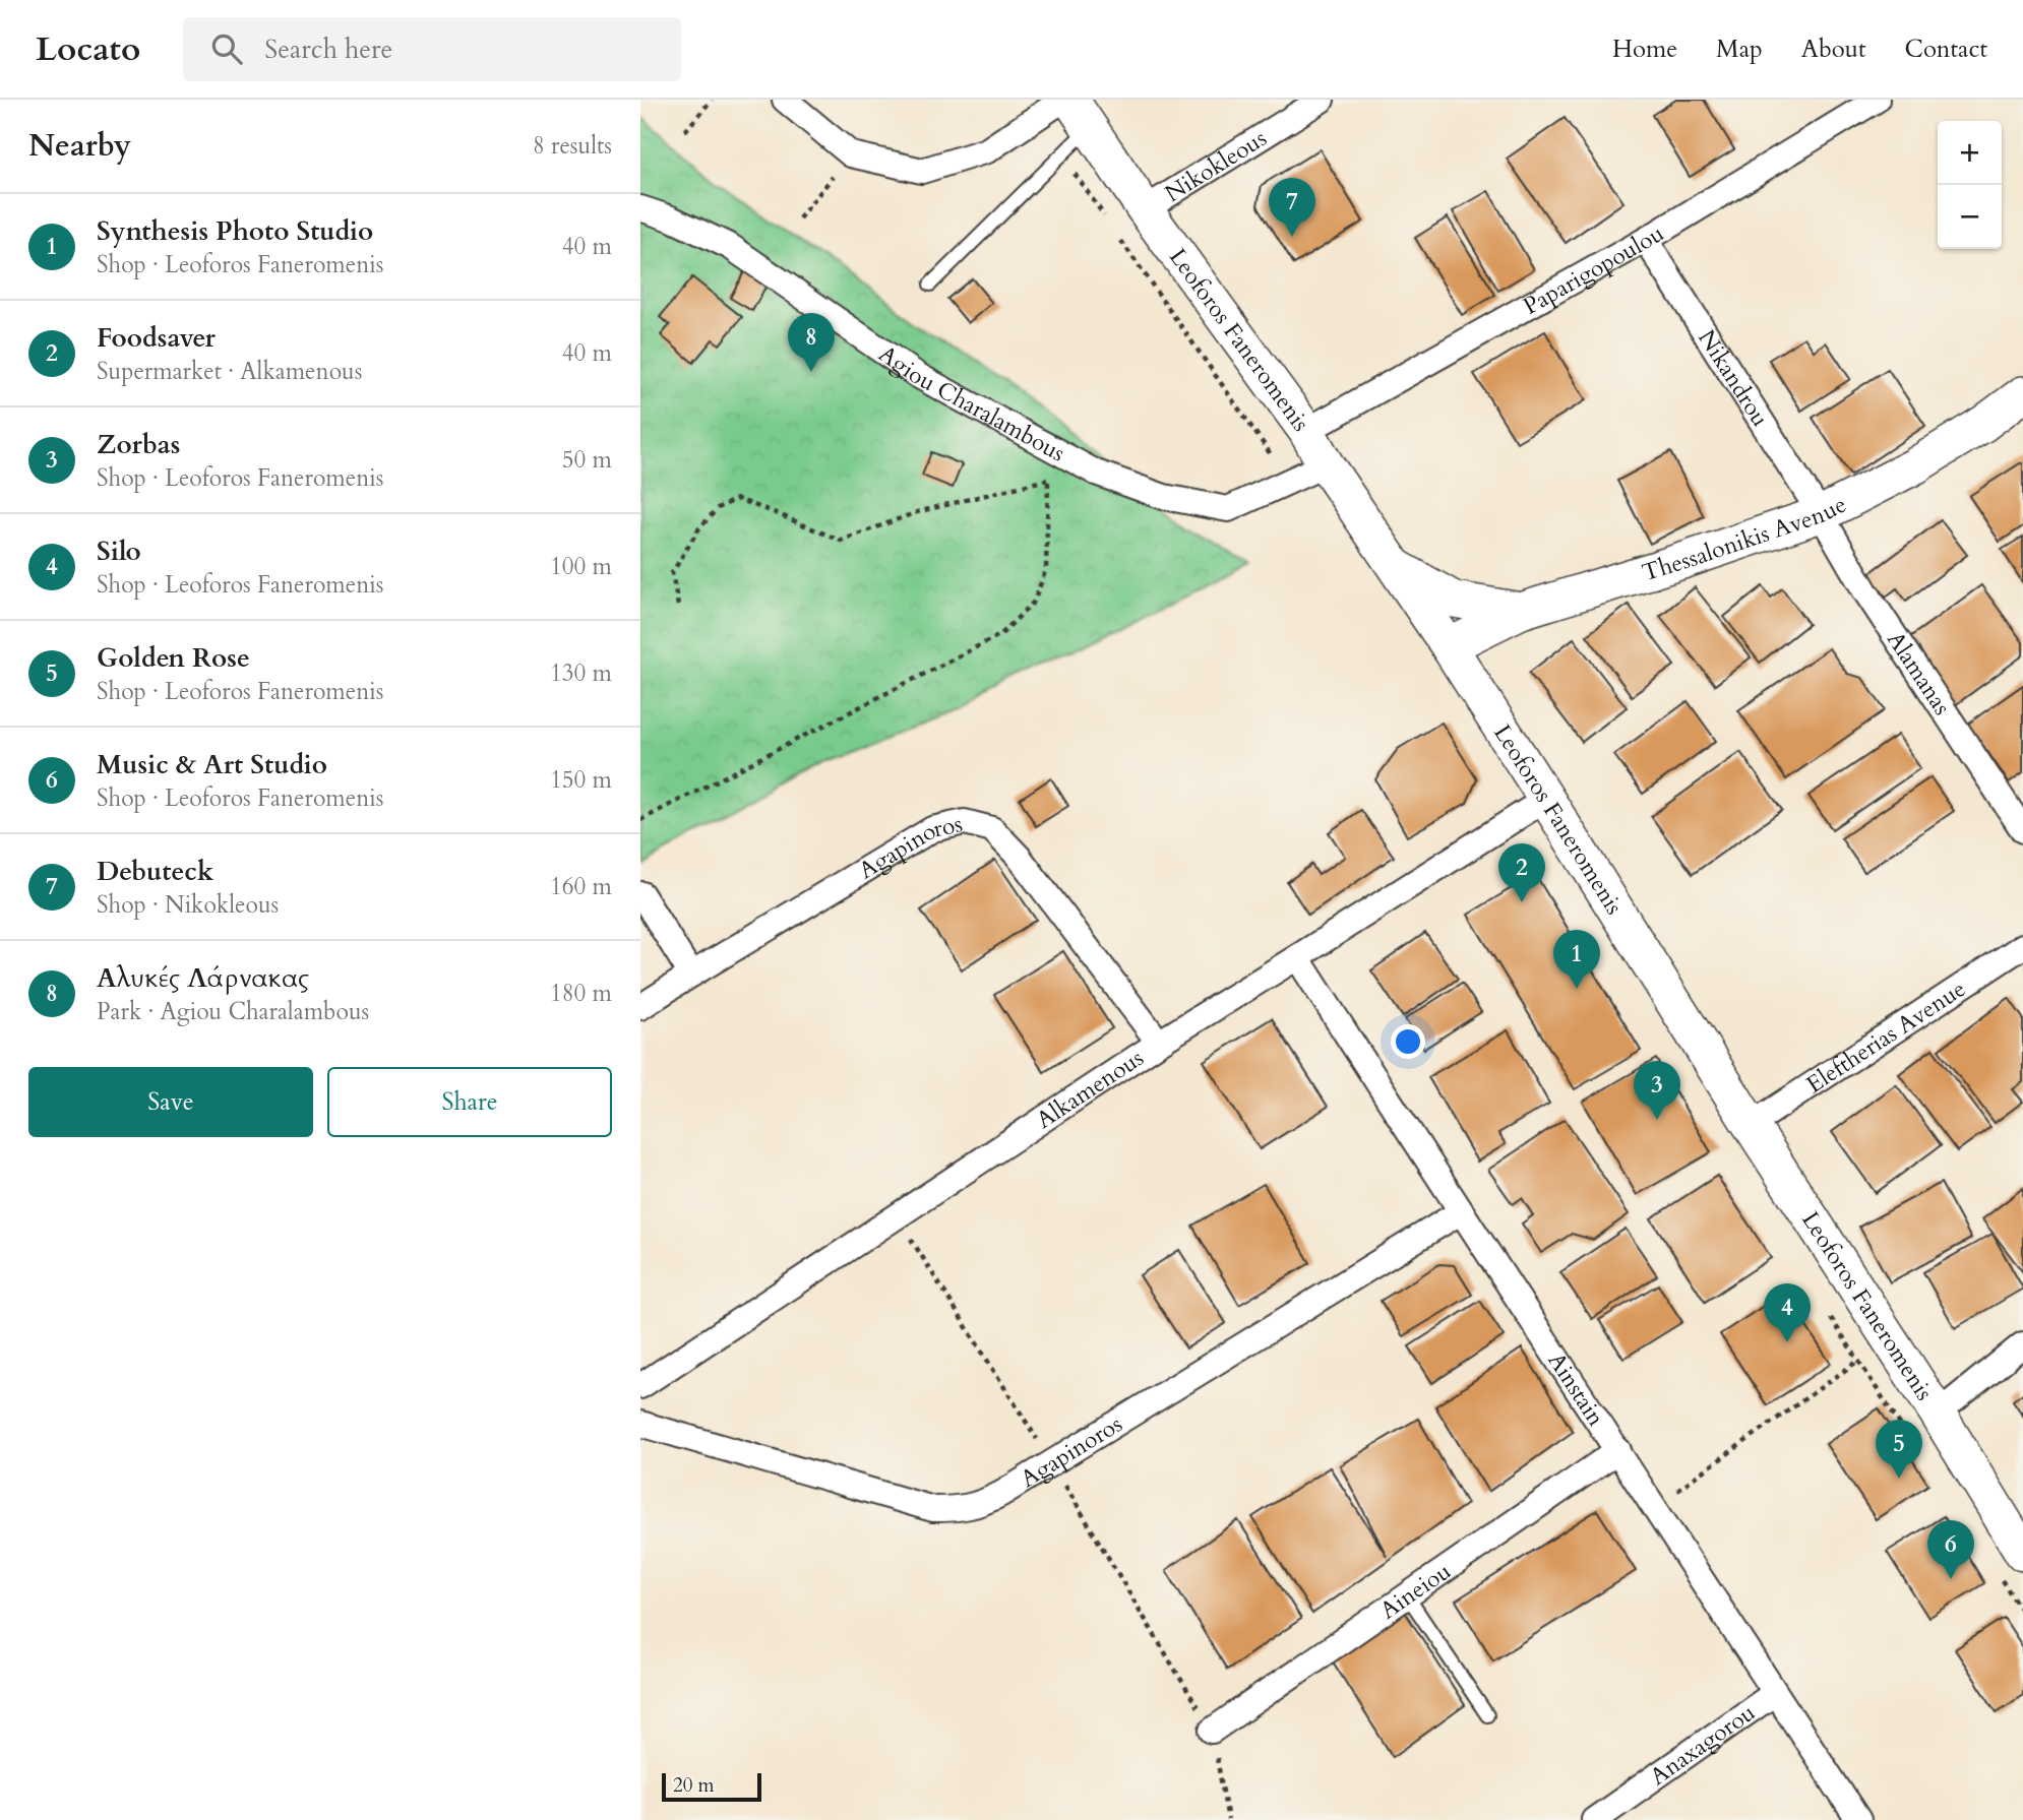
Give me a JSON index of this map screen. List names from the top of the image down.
{
  "streets": {
    "main road": ["Leoforos Faneromenis", "Thessalonikis Avenue"],
    "street": [
      "Nikokleous",
      "Paparigopoulou",
      "Nikandrou",
      "Agiou Charalambous",
      "Alamanas",
      "Agapinoros",
      "Eleftherias Avenue",
      "Alkamenous",
      "Ainstain",
      "Aineiou",
      "Anaxagorou"
    ]
  },
  "crossings": [
    ["Nikokleous", "Leoforos Faneromenis"],
    ["Paparigopoulou", "Leoforos Faneromenis"],
    ["Paparigopoulou", "Nikandrou"],
    ["Leoforos Faneromenis", "Agiou Charalambous"],
    ["Leoforos Faneromenis", "Thessalonikis Avenue"],
    ["Leoforos Faneromenis", "Eleftherias Avenue"],
    ["Leoforos Faneromenis", "Alkamenous"],
    ["Nikandrou", "Thessalonikis Avenue"],
    ["Nikandrou", "Alamanas"],
    ["Thessalonikis Avenue", "Alamanas"],
    ["Agapinoros", "Alkamenous"],
    ["Agapinoros", "Ainstain"],
    ["Alkamenous", "Ainstain"],
    ["Ainstain", "Aineiou"],
    ["Ainstain", "Anaxagorou"]
  ],
  "scale_bar": "20 m",
  "page": {
    "header": "Locato",
    "search": "Search here",
    "nav": [
      "Home",
      "Map",
      "About",
      "Contact"
    ],
    "heading": ["Nearby", "8 results"],
    "map_buttons": ["+", "−"],
    "pins": [
      "7",
      "8",
      "2",
      "1",
      "3",
      "4",
      "5",
      "6"
    ],
    "list": [
      {
        "mark": "1",
        "name": "Synthesis Photo Studio",
        "note": "Shop · Leoforos Faneromenis",
        "value": "40 m"
      },
      {
        "mark": "2",
        "name": "Foodsaver",
        "note": "Supermarket · Alkamenous",
        "value": "40 m"
      },
      {
        "mark": "3",
        "name": "Zorbas",
        "note": "Shop · Leoforos Faneromenis",
        "value": "50 m"
      },
      {
        "mark": "4",
        "name": "Silo",
        "note": "Shop · Leoforos Faneromenis",
        "value": "100 m"
      },
      {
        "mark": "5",
        "name": "Golden Rose",
        "note": "Shop · Leoforos Faneromenis",
        "value": "130 m"
      },
      {
        "mark": "6",
        "name": "Music & Art Studio",
        "note": "Shop · Leoforos Faneromenis",
        "value": "150 m"
      },
      {
        "mark": "7",
        "name": "Debuteck",
        "note": "Shop · Nikokleous",
        "value": "160 m"
      },
      {
        "mark": "8",
        "name": "Αλυκές Λάρνακας",
        "note": "Park · Agiou Charalambous",
        "value": "180 m"
      }
    ],
    "buttons": ["Save", "Share"],
    "scale": "20 m"
  }
}
